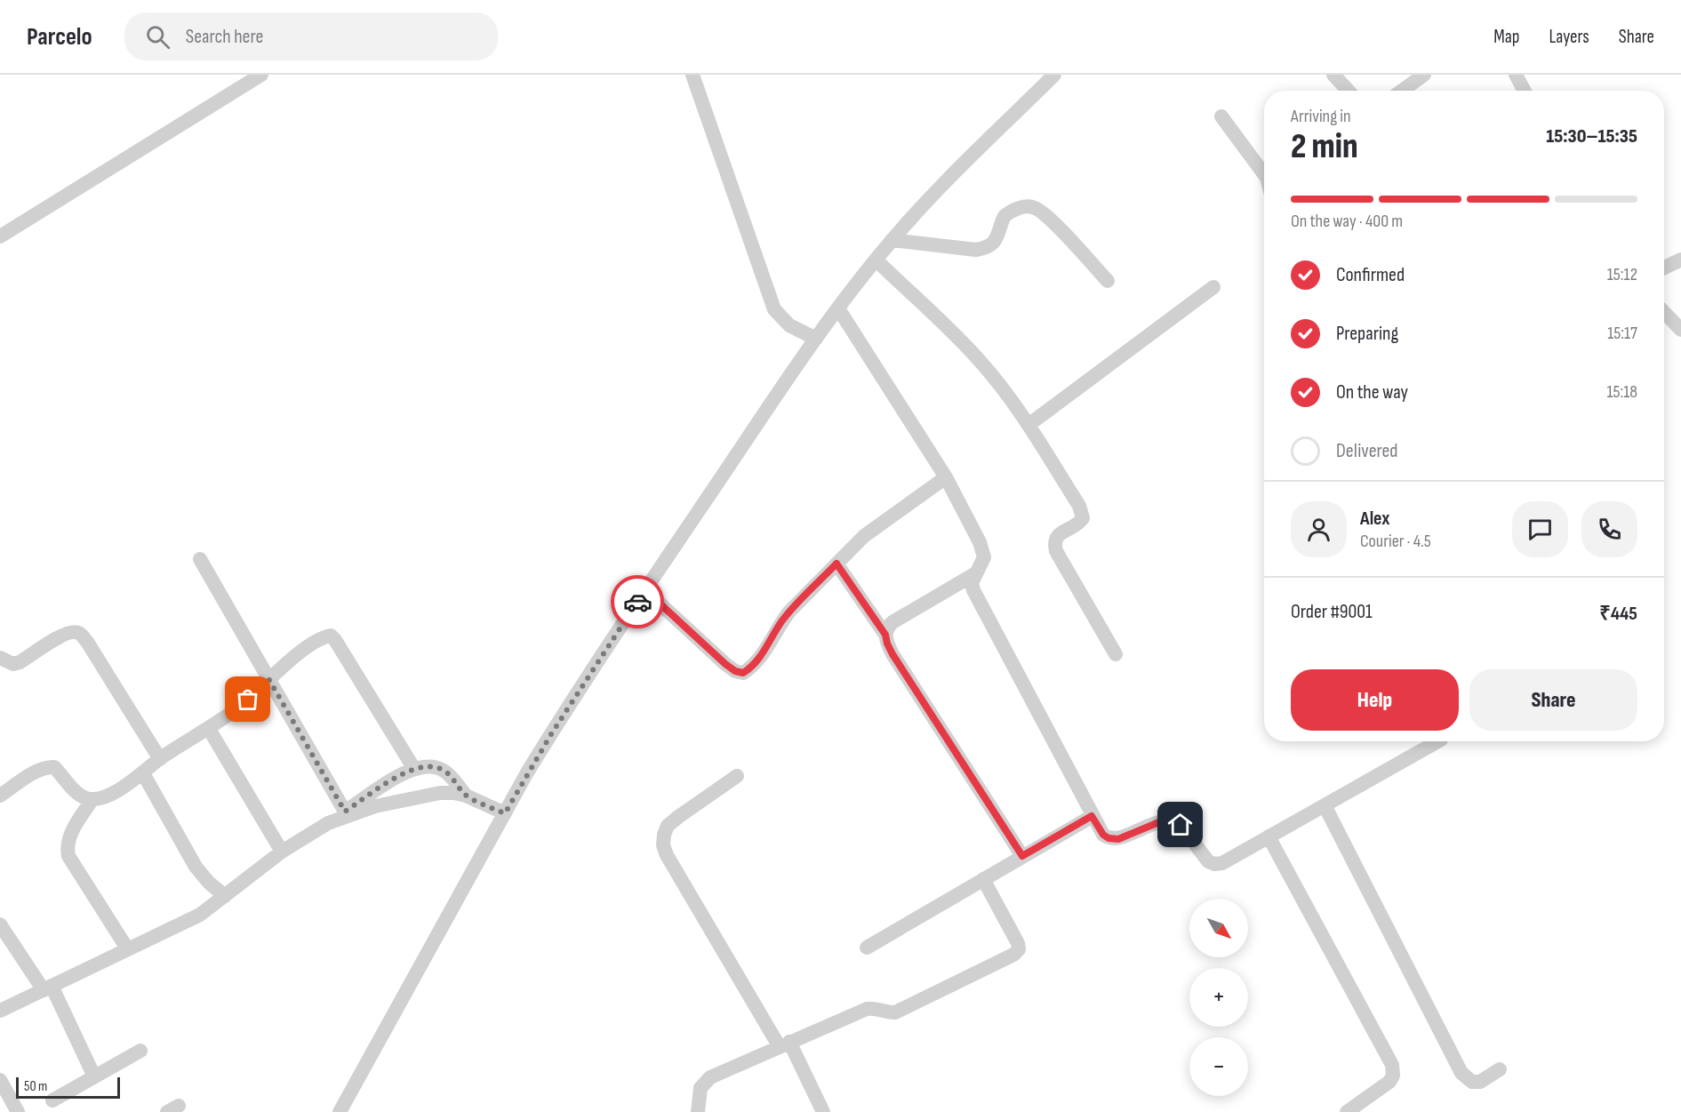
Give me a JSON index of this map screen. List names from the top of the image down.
{
  "scale_bar": "50 m",
  "north": "bottom right",
  "page": {
    "header": "Parcelo",
    "search": "Search here",
    "nav": ["Map", "Layers", "Share"],
    "heading": ["2 min", "Arriving in", "15:30–15:35"],
    "panel": [
      "Alex",
      "Courier · 4.5",
      "Order #9001",
      "₹445"
    ],
    "bar": "On the way · 400 m",
    "list": [
      ["Confirmed", "15:12"],
      ["Preparing", "15:17"],
      ["On the way", "15:18"],
      "Delivered"
    ],
    "buttons": ["Help", "Share"],
    "map_buttons": ["+", "−"],
    "scale": "50 m"
  }
}
